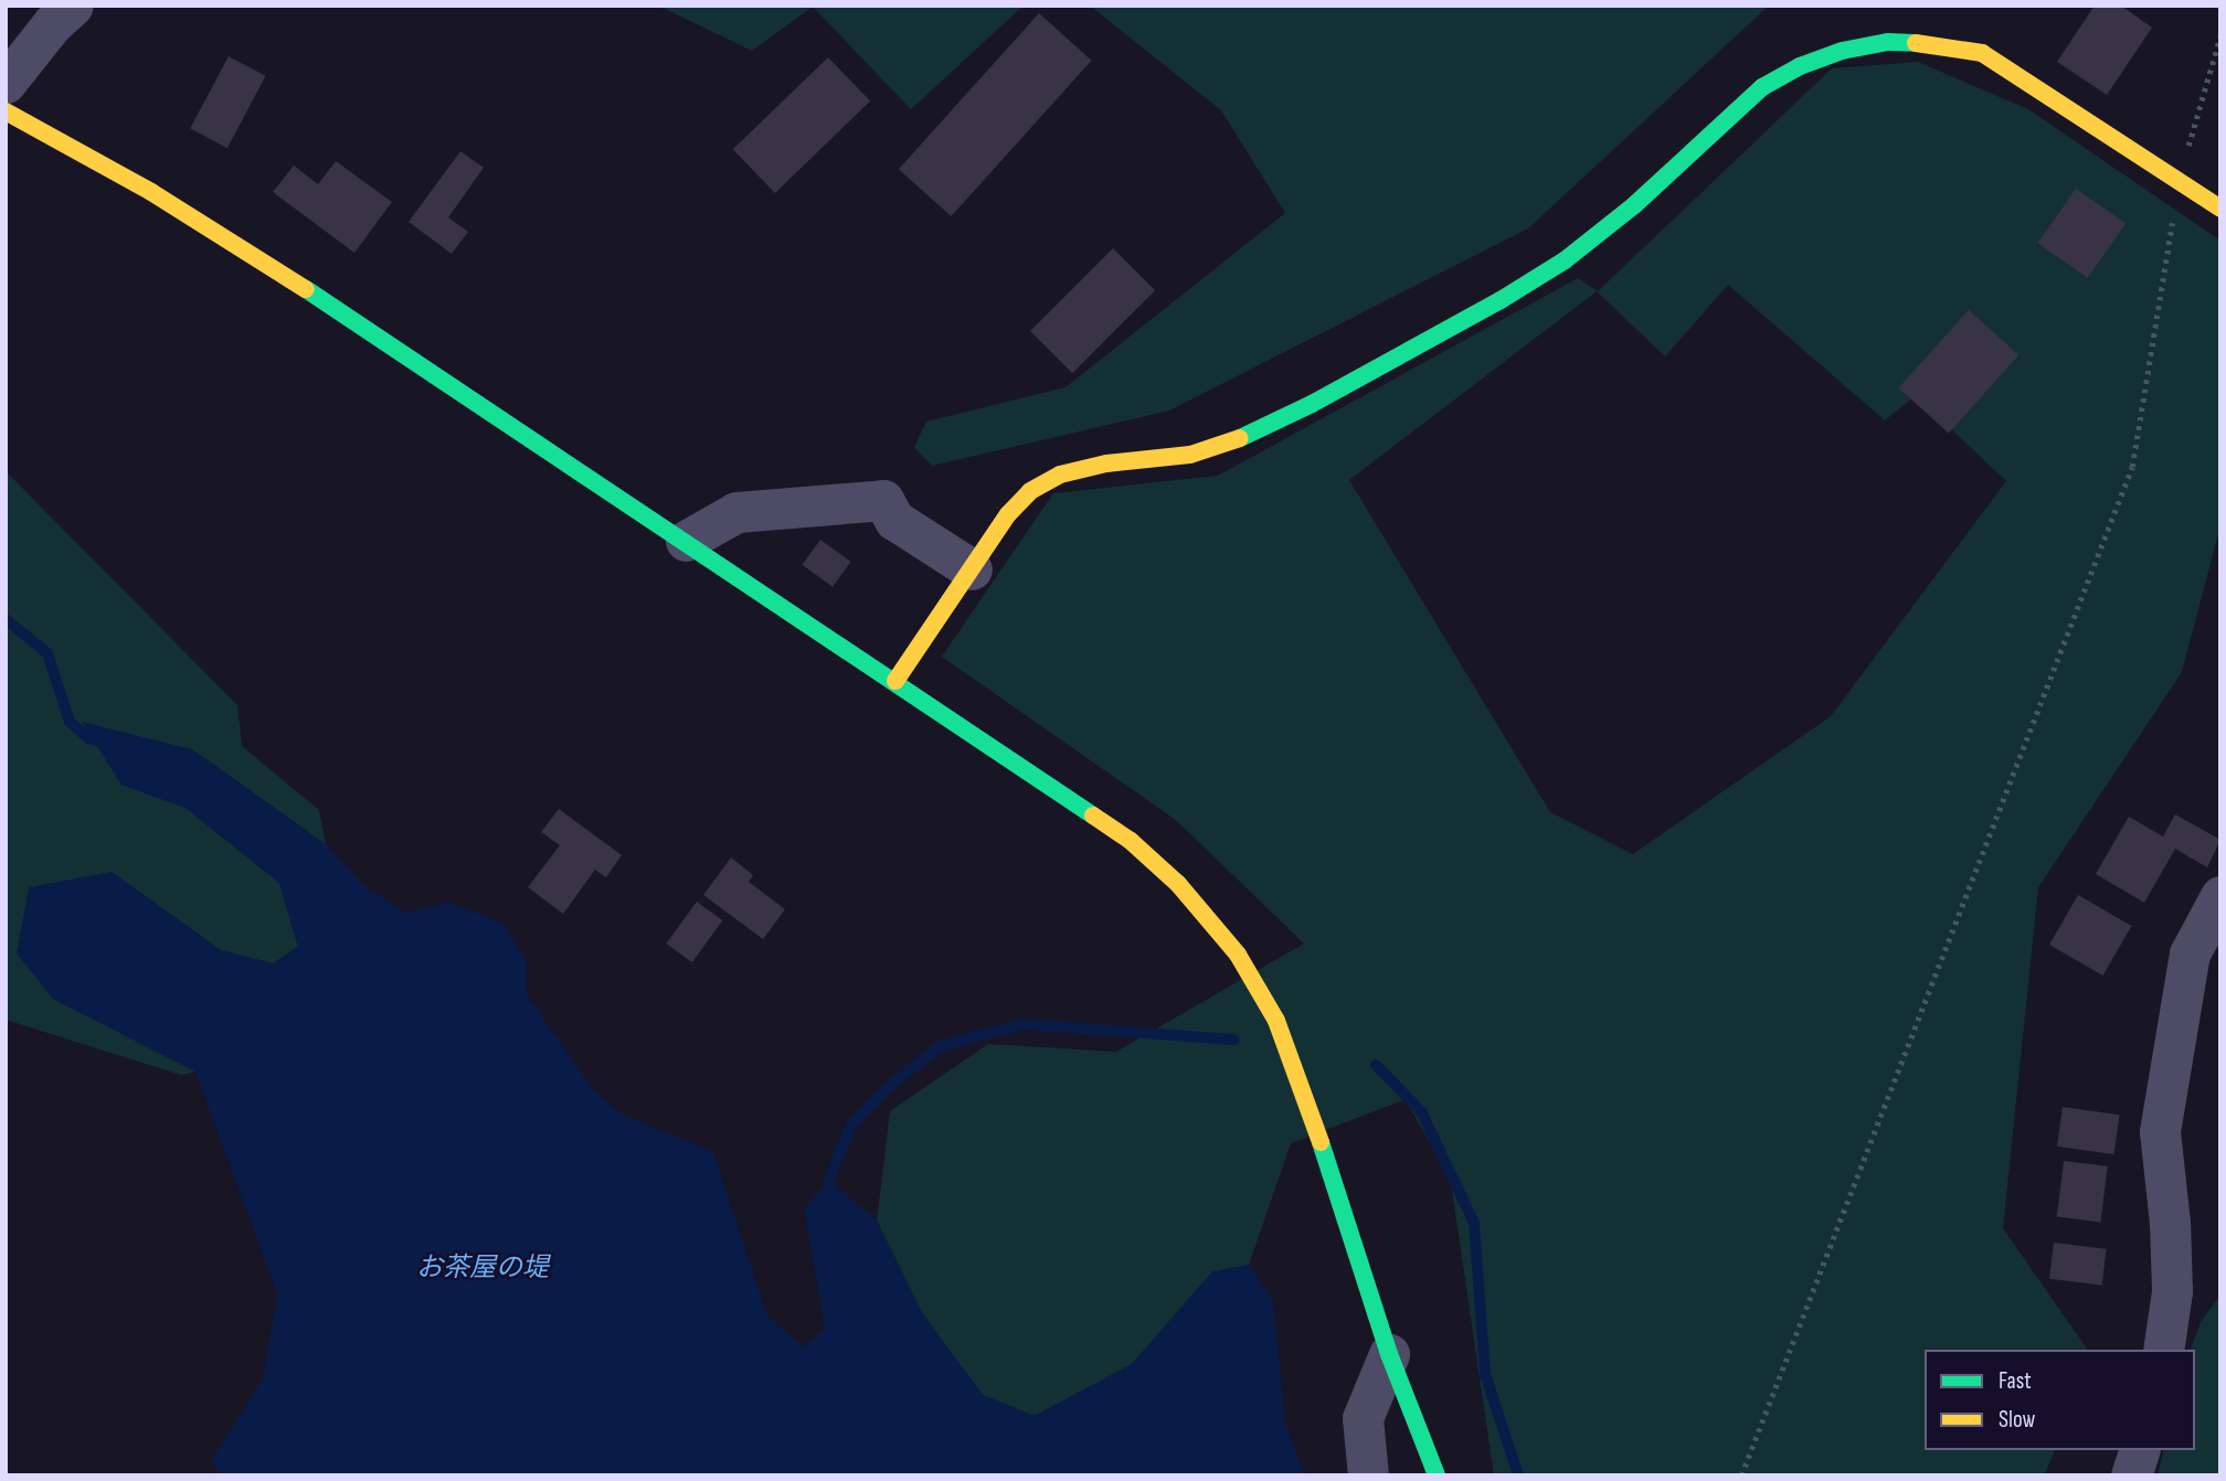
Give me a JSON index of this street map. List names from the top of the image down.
{
  "water": ["お茶屋の堤"],
  "legend": ["Fast", "Slow"]
}
